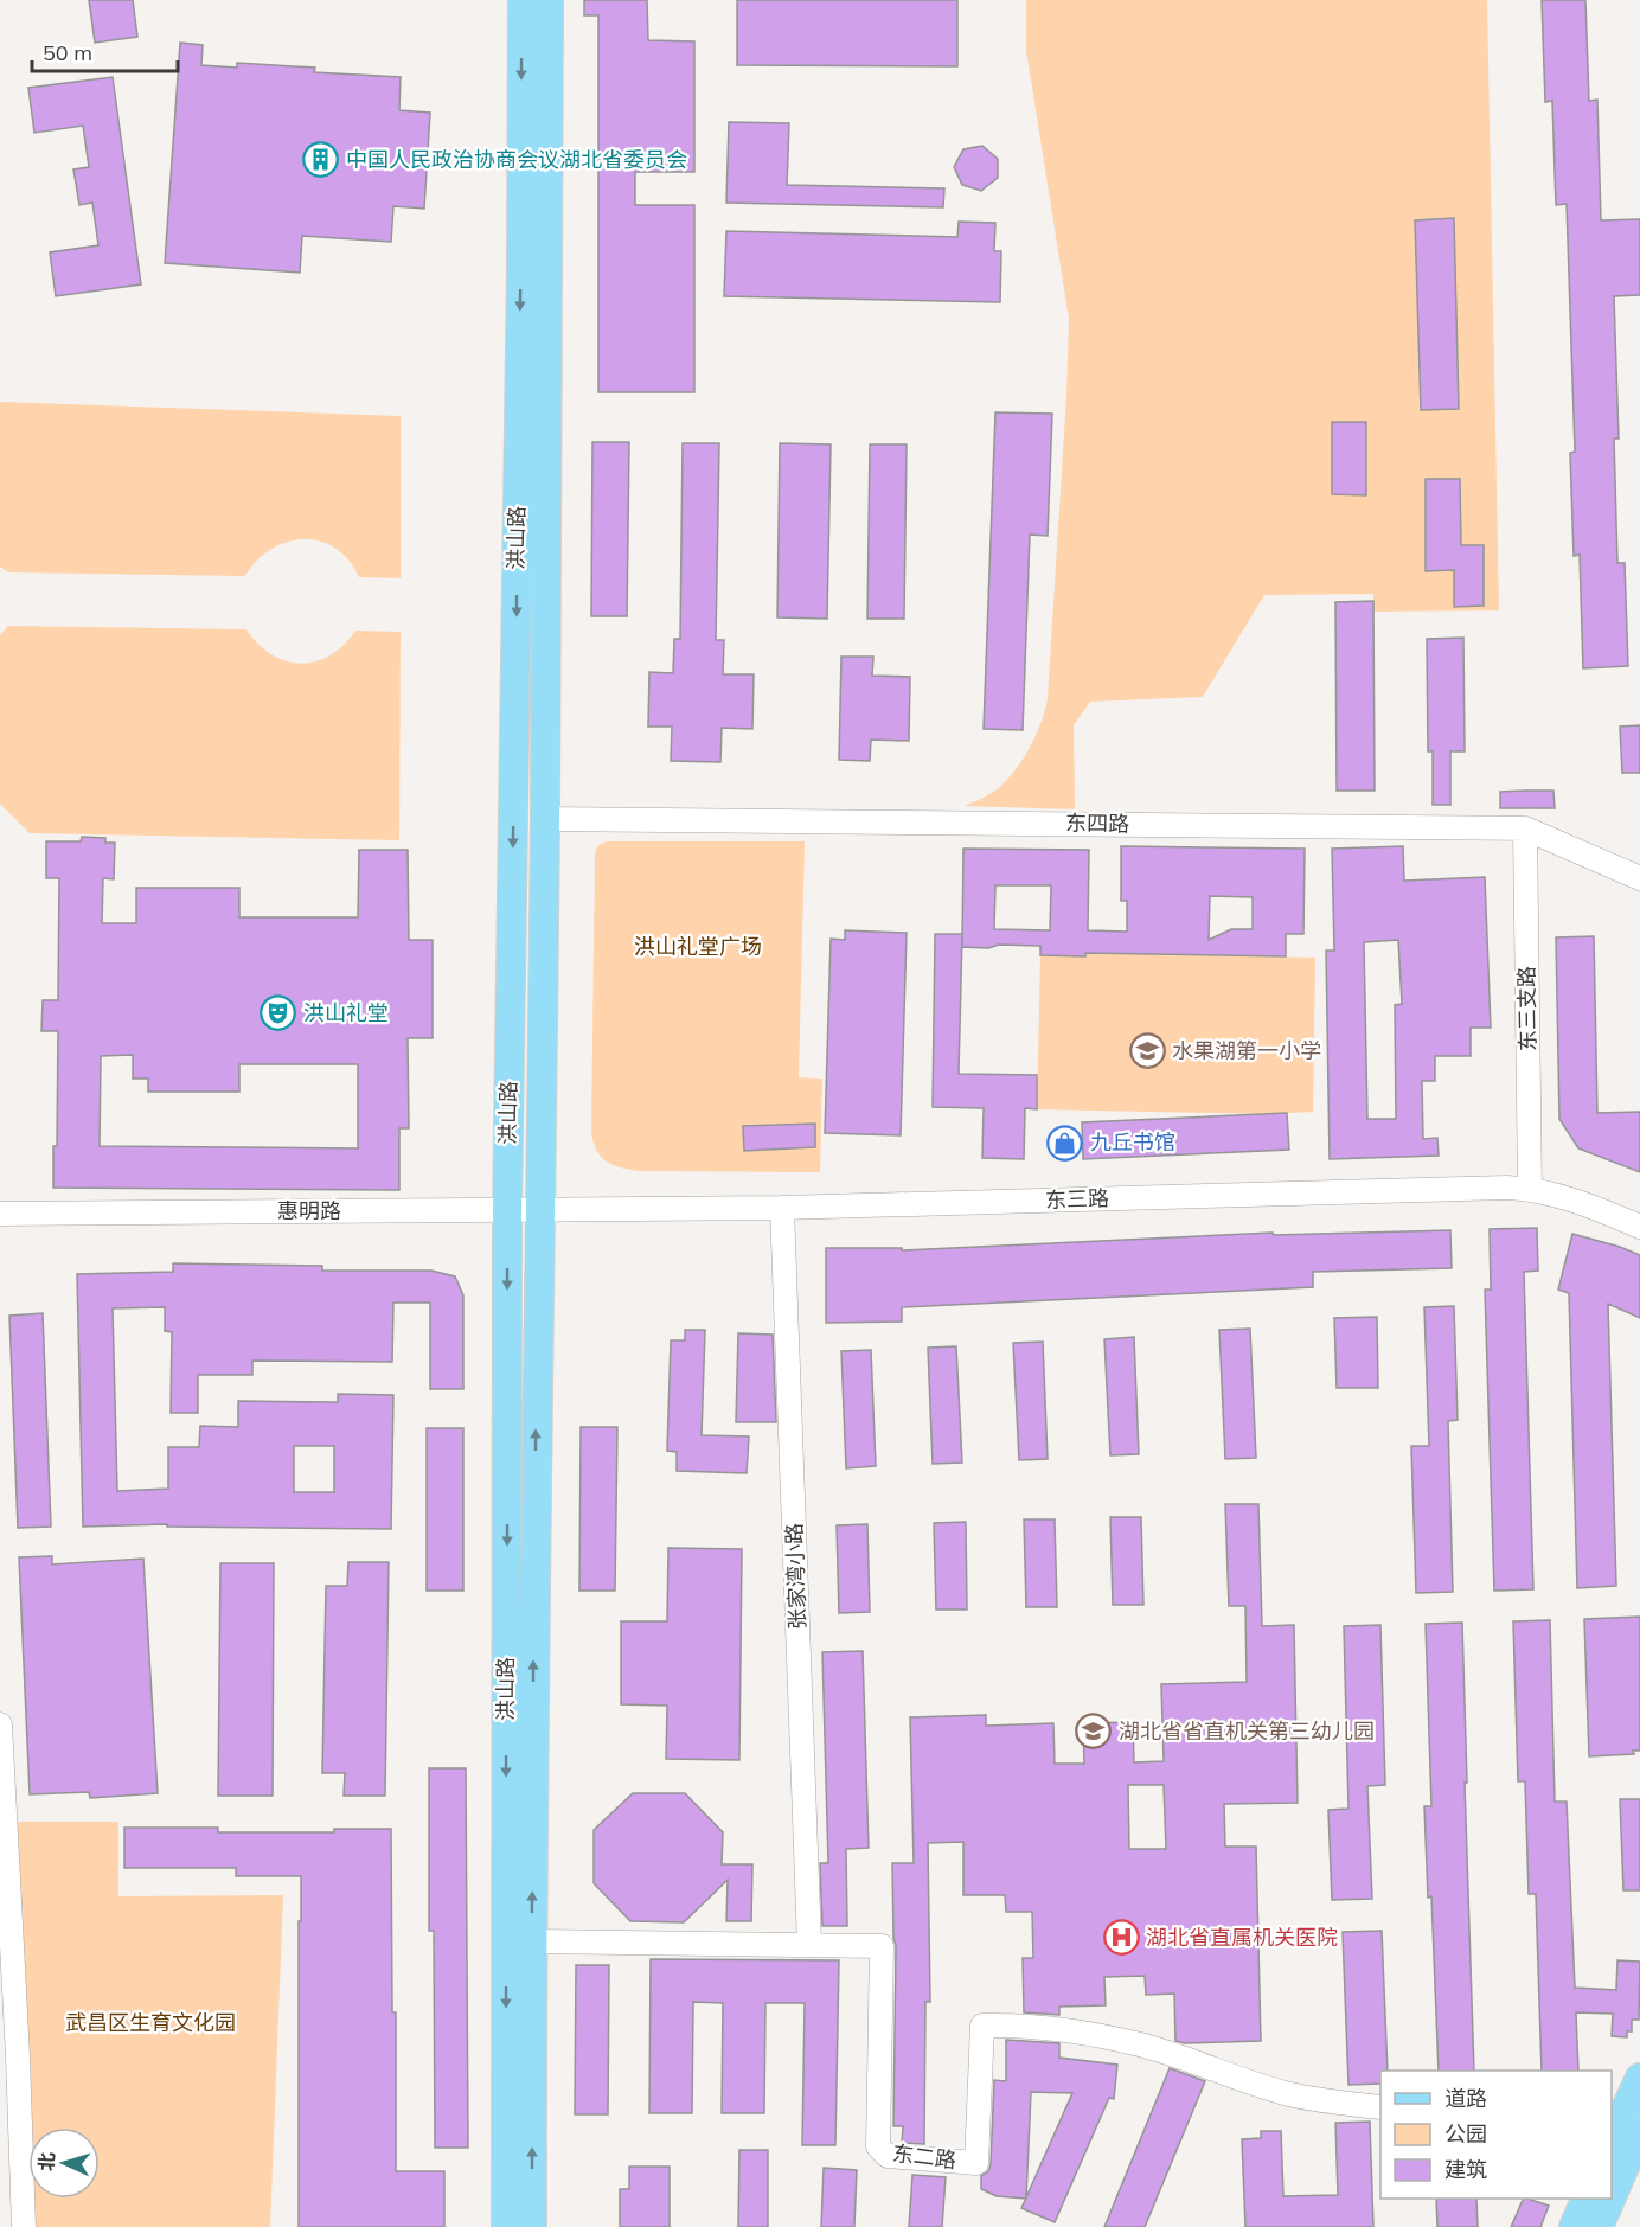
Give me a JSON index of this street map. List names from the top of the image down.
{
  "streets": {
    "main road": ["洪山路"],
    "street": [
      "东四路",
      "东三支路",
      "东三路",
      "惠明路",
      "张家湾小路",
      "东二路"
    ]
  },
  "crossings": [
    ["洪山路", "东四路"],
    ["洪山路", "东三路"],
    ["洪山路", "惠明路"],
    ["洪山路", "东二路"],
    ["东四路", "东三支路"],
    ["东三支路", "东三路"],
    ["东三路", "惠明路"],
    ["东三路", "张家湾小路"],
    ["张家湾小路", "东二路"]
  ],
  "parks": ["洪山礼堂广场", "武昌区生育文化园"],
  "places": {
    "building": ["中国人民政治协商会议湖北省委员会"],
    "theatre": ["洪山礼堂"],
    "school or university": ["水果湖第一小学", "湖北省省直机关第三幼儿园"],
    "shop": ["九丘书馆"],
    "hospital": ["湖北省直属机关医院"]
  },
  "legend": ["道路", "公园", "建筑"],
  "scale_bar": "50 m",
  "north": "left"
}
